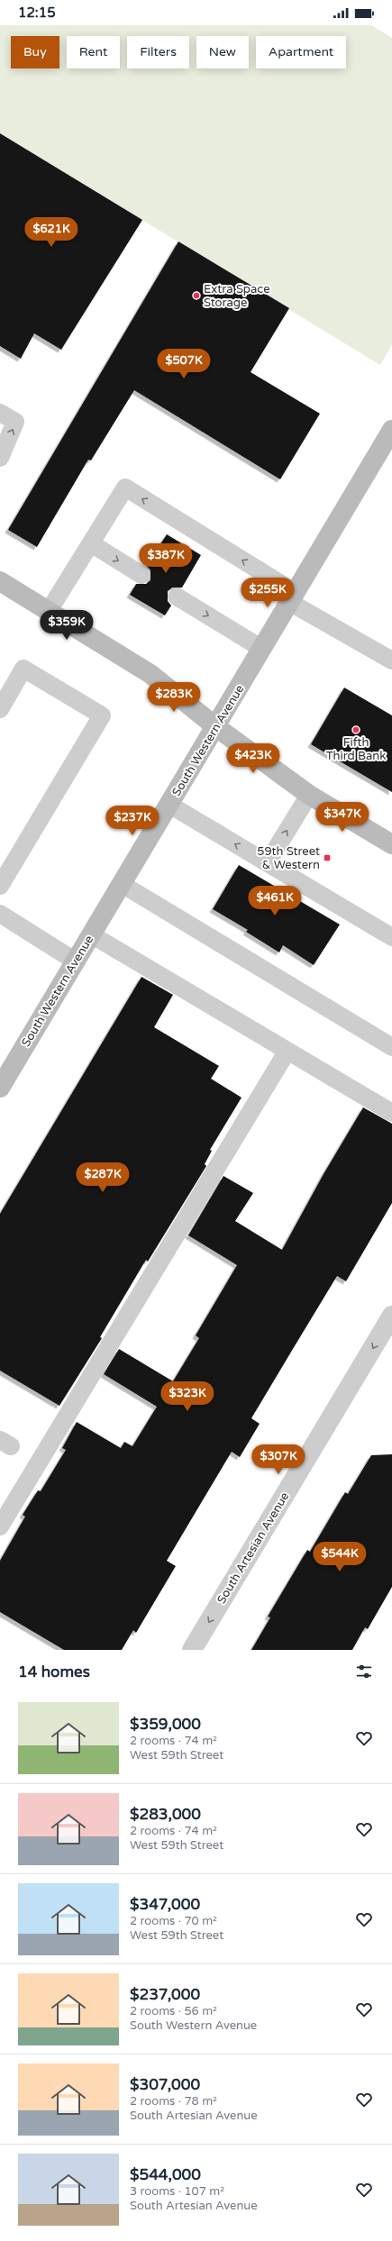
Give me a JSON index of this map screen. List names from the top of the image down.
{
  "streets": {
    "main road": ["South Western Avenue"],
    "street": ["South Artesian Avenue"]
  },
  "one_way": ["South Artesian Avenue"],
  "places": {
    "other": ["Extra Space Storage", "Fifth Third Bank"],
    "transit": ["59th Street & Western"]
  },
  "page": {
    "status": "12:15",
    "chip": [
      "Buy",
      "Rent",
      "Filters",
      "New",
      "Apartment"
    ],
    "price": [
      "$621K",
      "$507K",
      "$387K",
      "$255K",
      "$359K",
      "$283K",
      "$423K",
      "$347K",
      "$237K",
      "$461K",
      "$287K",
      "$323K",
      "$307K",
      "$544K"
    ],
    "heading": "14 homes",
    "list": [
      {
        "name": "$359,000",
        "note": "2 rooms · 74 m² · West 59th Street"
      },
      {
        "name": "$283,000",
        "note": "2 rooms · 74 m² · West 59th Street"
      },
      {
        "name": "$347,000",
        "note": "2 rooms · 70 m² · West 59th Street"
      },
      {
        "name": "$237,000",
        "note": "2 rooms · 56 m² · South Western Avenue"
      },
      {
        "name": "$307,000",
        "note": "2 rooms · 78 m² · South Artesian Avenue"
      },
      {
        "name": "$544,000",
        "note": "3 rooms · 107 m² · South Artesian Avenue"
      }
    ]
  }
}
